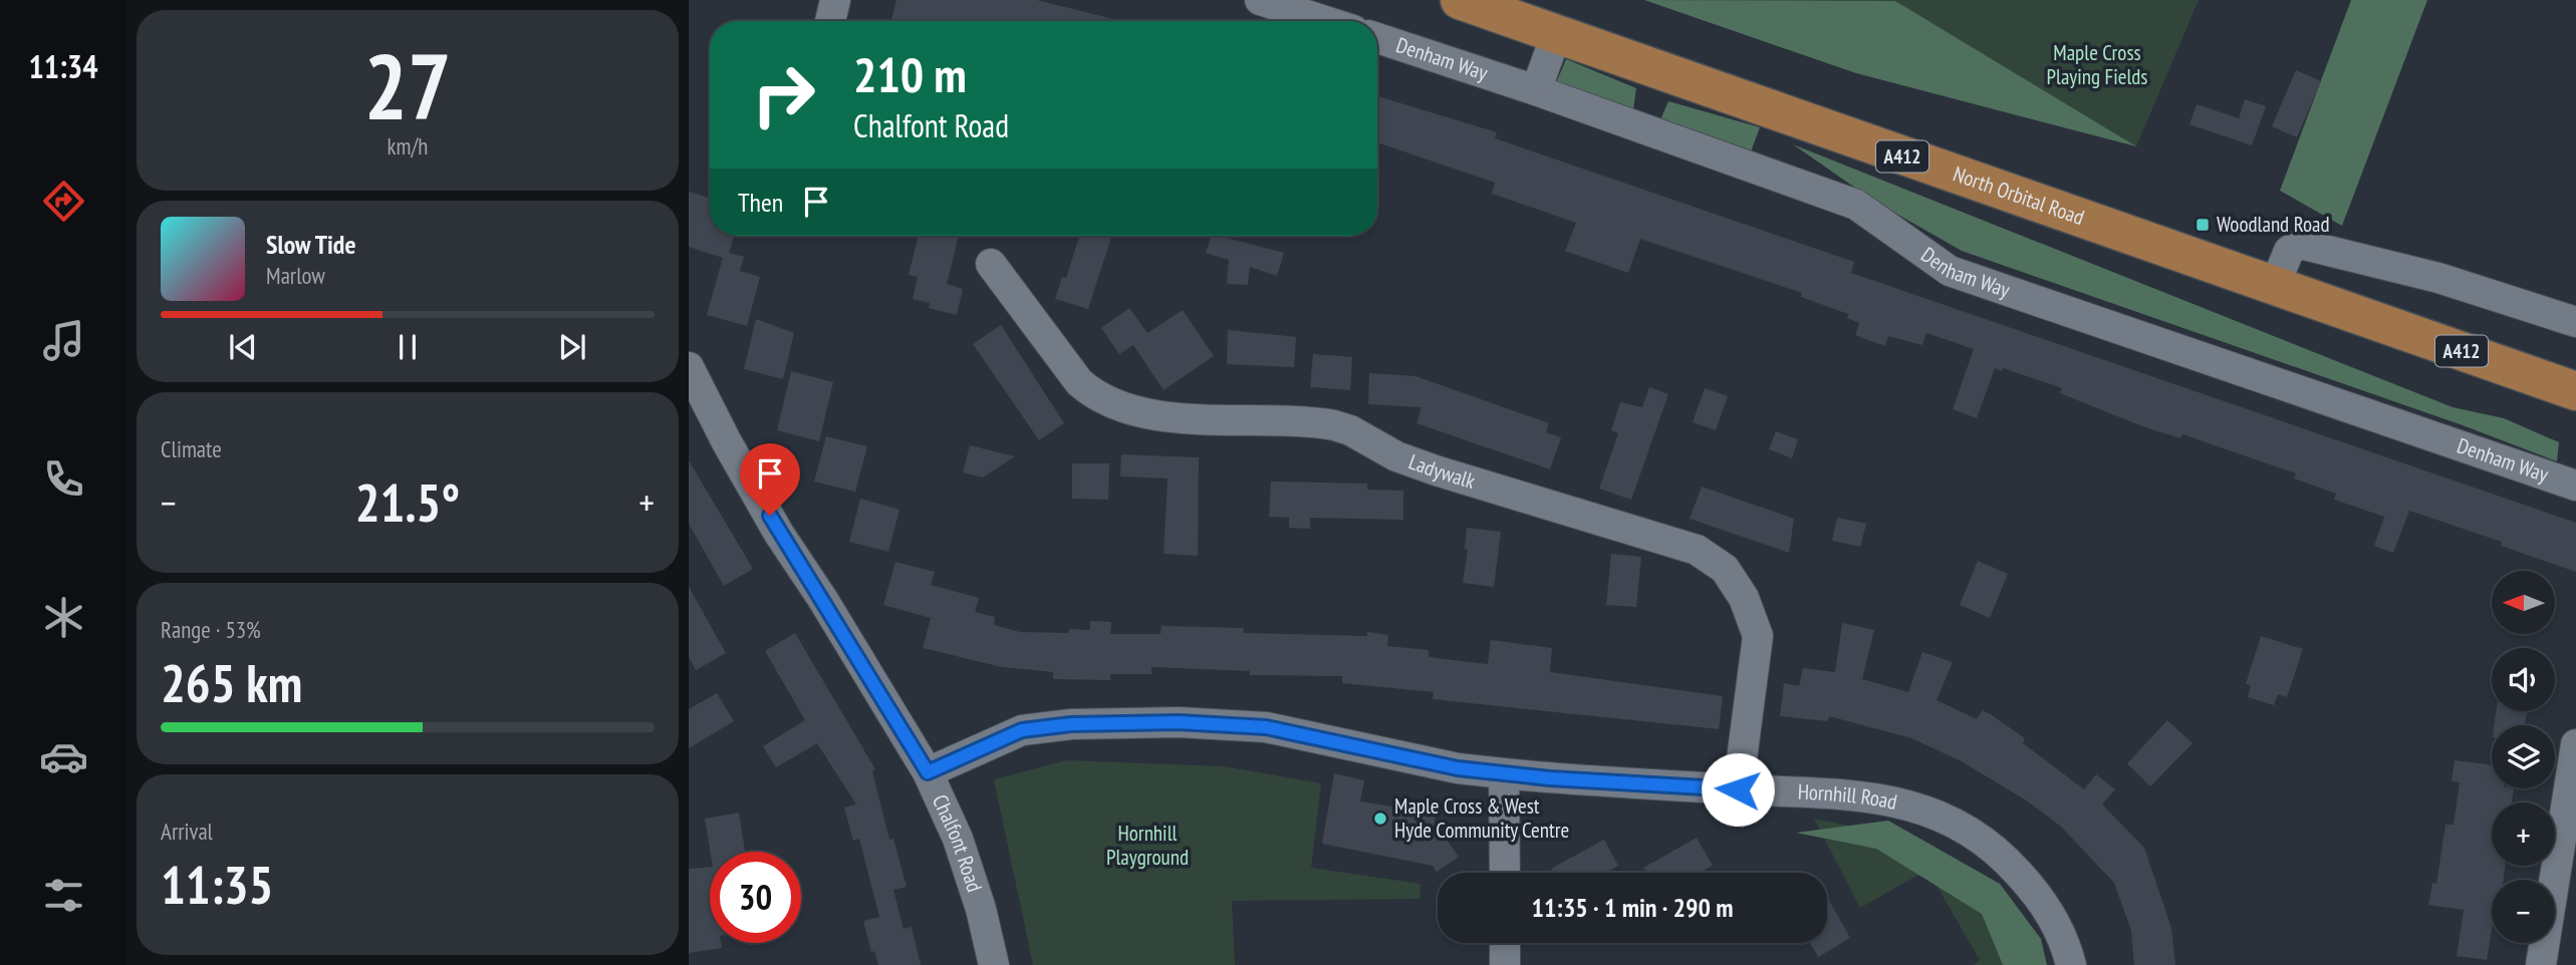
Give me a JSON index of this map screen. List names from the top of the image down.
{
  "streets": {
    "main road": ["A412", "North Orbital Road"],
    "street": [
      "Denham Way",
      "Ladywalk",
      "Hornhill Road",
      "Chalfont Road"
    ]
  },
  "crossings": [
    ["Ladywalk", "Hornhill Road"],
    ["Hornhill Road", "Chalfont Road"]
  ],
  "parks": ["Maple Cross Playing Fields", "Hornhill Playground"],
  "places": {
    "transit": ["Woodland Road"],
    "other": ["Maple Cross & West Hyde Community Centre"]
  },
  "north": "left",
  "page": {
    "tabs": "11:34",
    "tile": [
      ["27", "km/h"],
      "Climate",
      ["Range · 53%", "265 km"],
      ["Arrival", "11:35"]
    ],
    "turn": ["210 m", "Chalfont Road"],
    "then": "Then",
    "song": ["Slow Tide", "Marlow"],
    "heat": ["−", "21.5°", "+"],
    "map_buttons": ["+", "−"],
    "limit": "30",
    "trip": "11:35 · 1 min · 290 m"
  }
}
